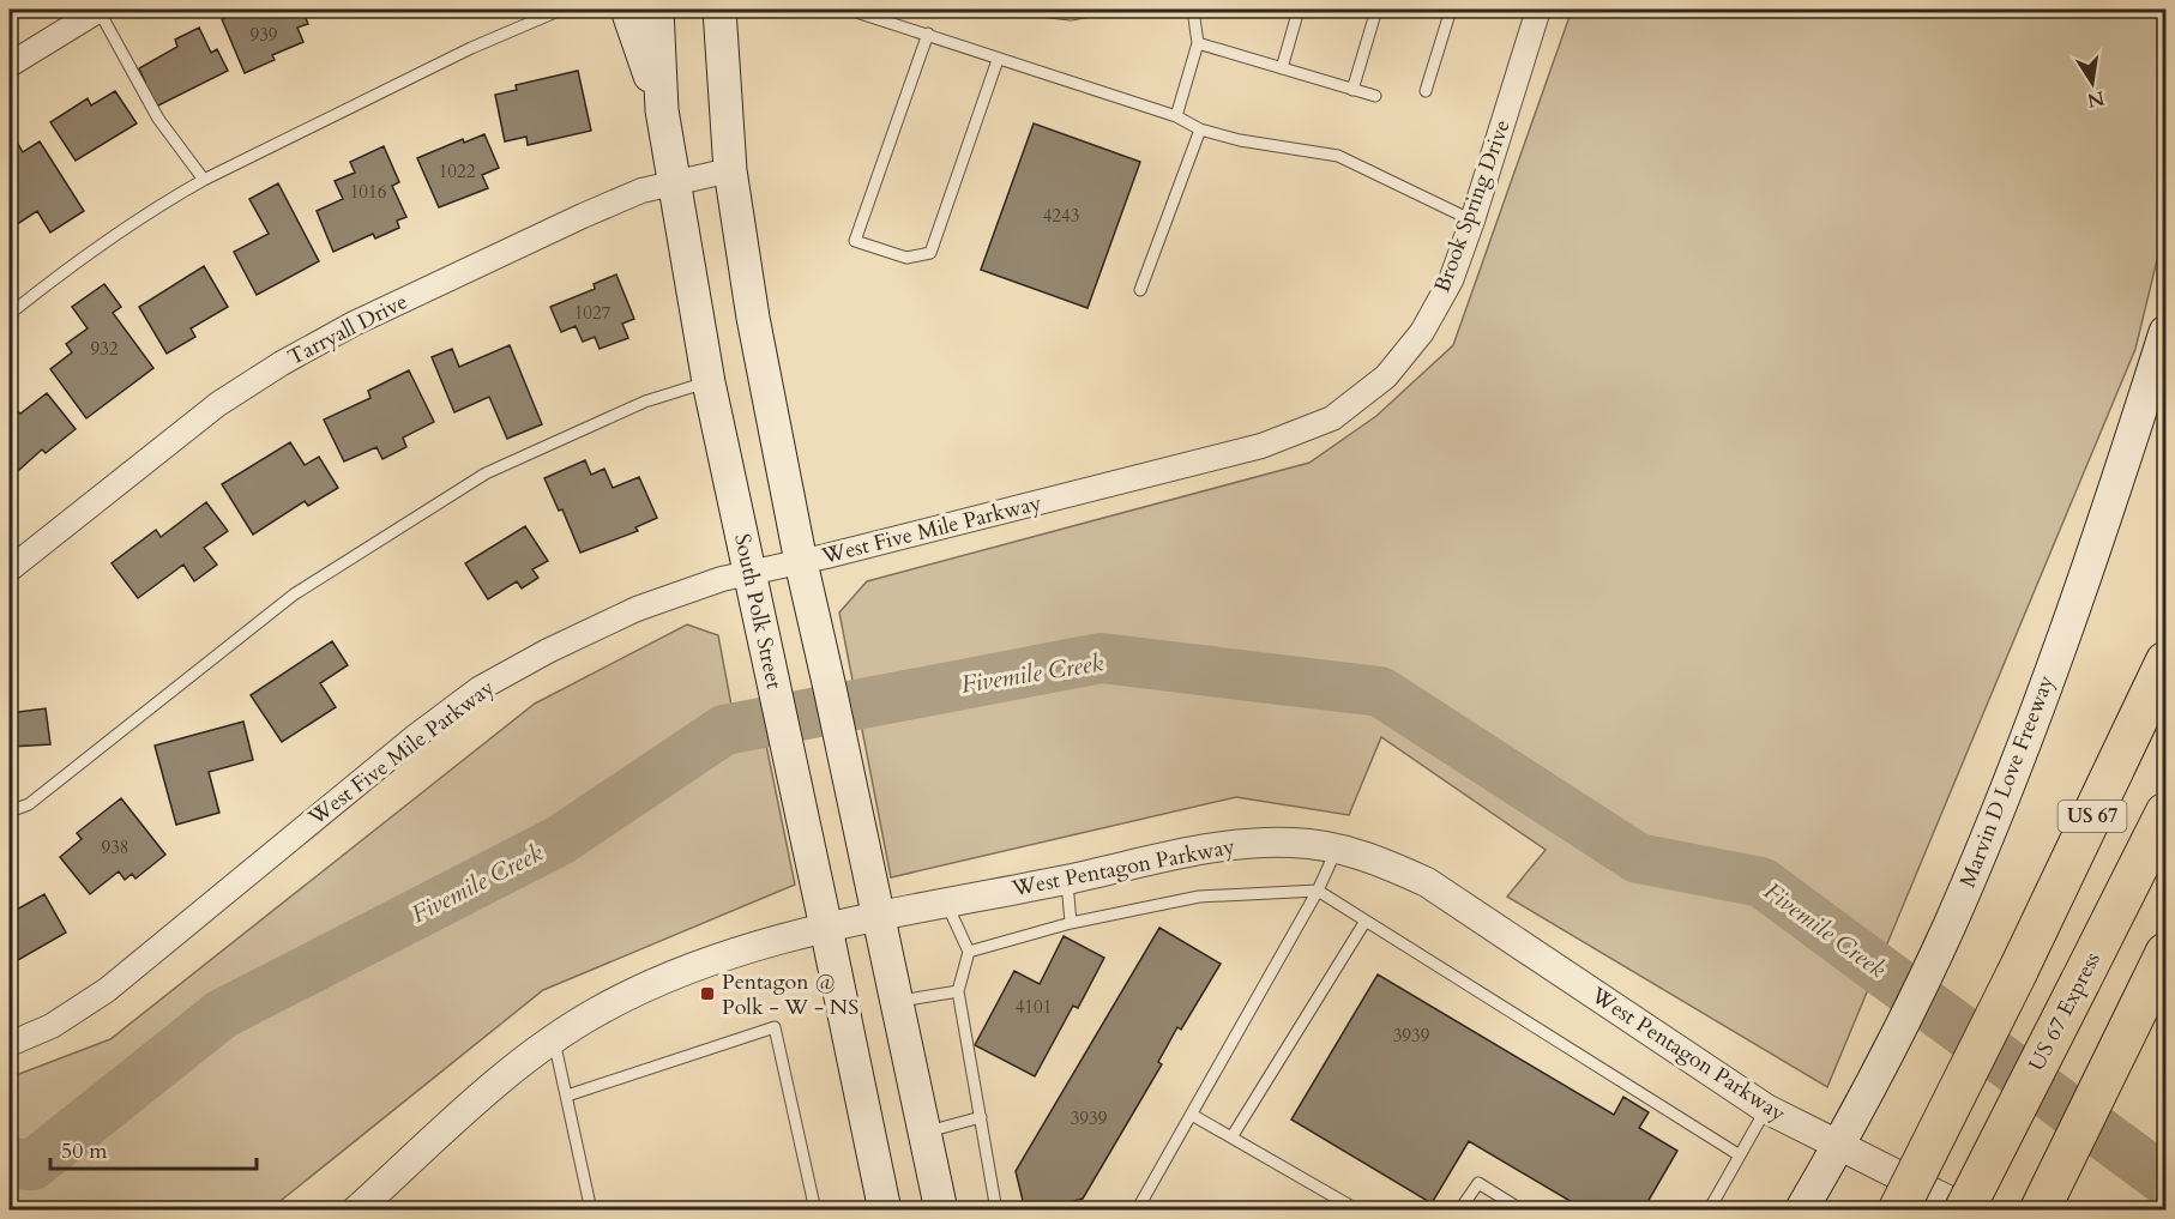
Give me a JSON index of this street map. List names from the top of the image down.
{
  "streets": {
    "highway": ["US 67", "US 67 Express"],
    "main road": ["South Polk Street", "Marvin D Love Freeway"],
    "street": [
      "Brook Spring Drive",
      "Tarryall Drive",
      "West Five Mile Parkway",
      "West Pentagon Parkway"
    ]
  },
  "crossings": [
    ["Brook Spring Drive", "West Five Mile Parkway"],
    ["Tarryall Drive", "South Polk Street"],
    ["West Five Mile Parkway", "South Polk Street"],
    ["South Polk Street", "West Pentagon Parkway"],
    ["Marvin D Love Freeway", "West Pentagon Parkway"],
    ["West Pentagon Parkway", "US 67 Express"]
  ],
  "water": ["Fivemile Creek"],
  "places": {
    "transit": ["Pentagon @ Polk - W - NS"]
  },
  "house_numbers": [
    "939",
    "1022",
    "1016",
    "4243",
    "1027",
    "932",
    "938",
    "4101",
    "3939",
    "3939"
  ],
  "scale_bar": "50 m",
  "north": "bottom"
}
